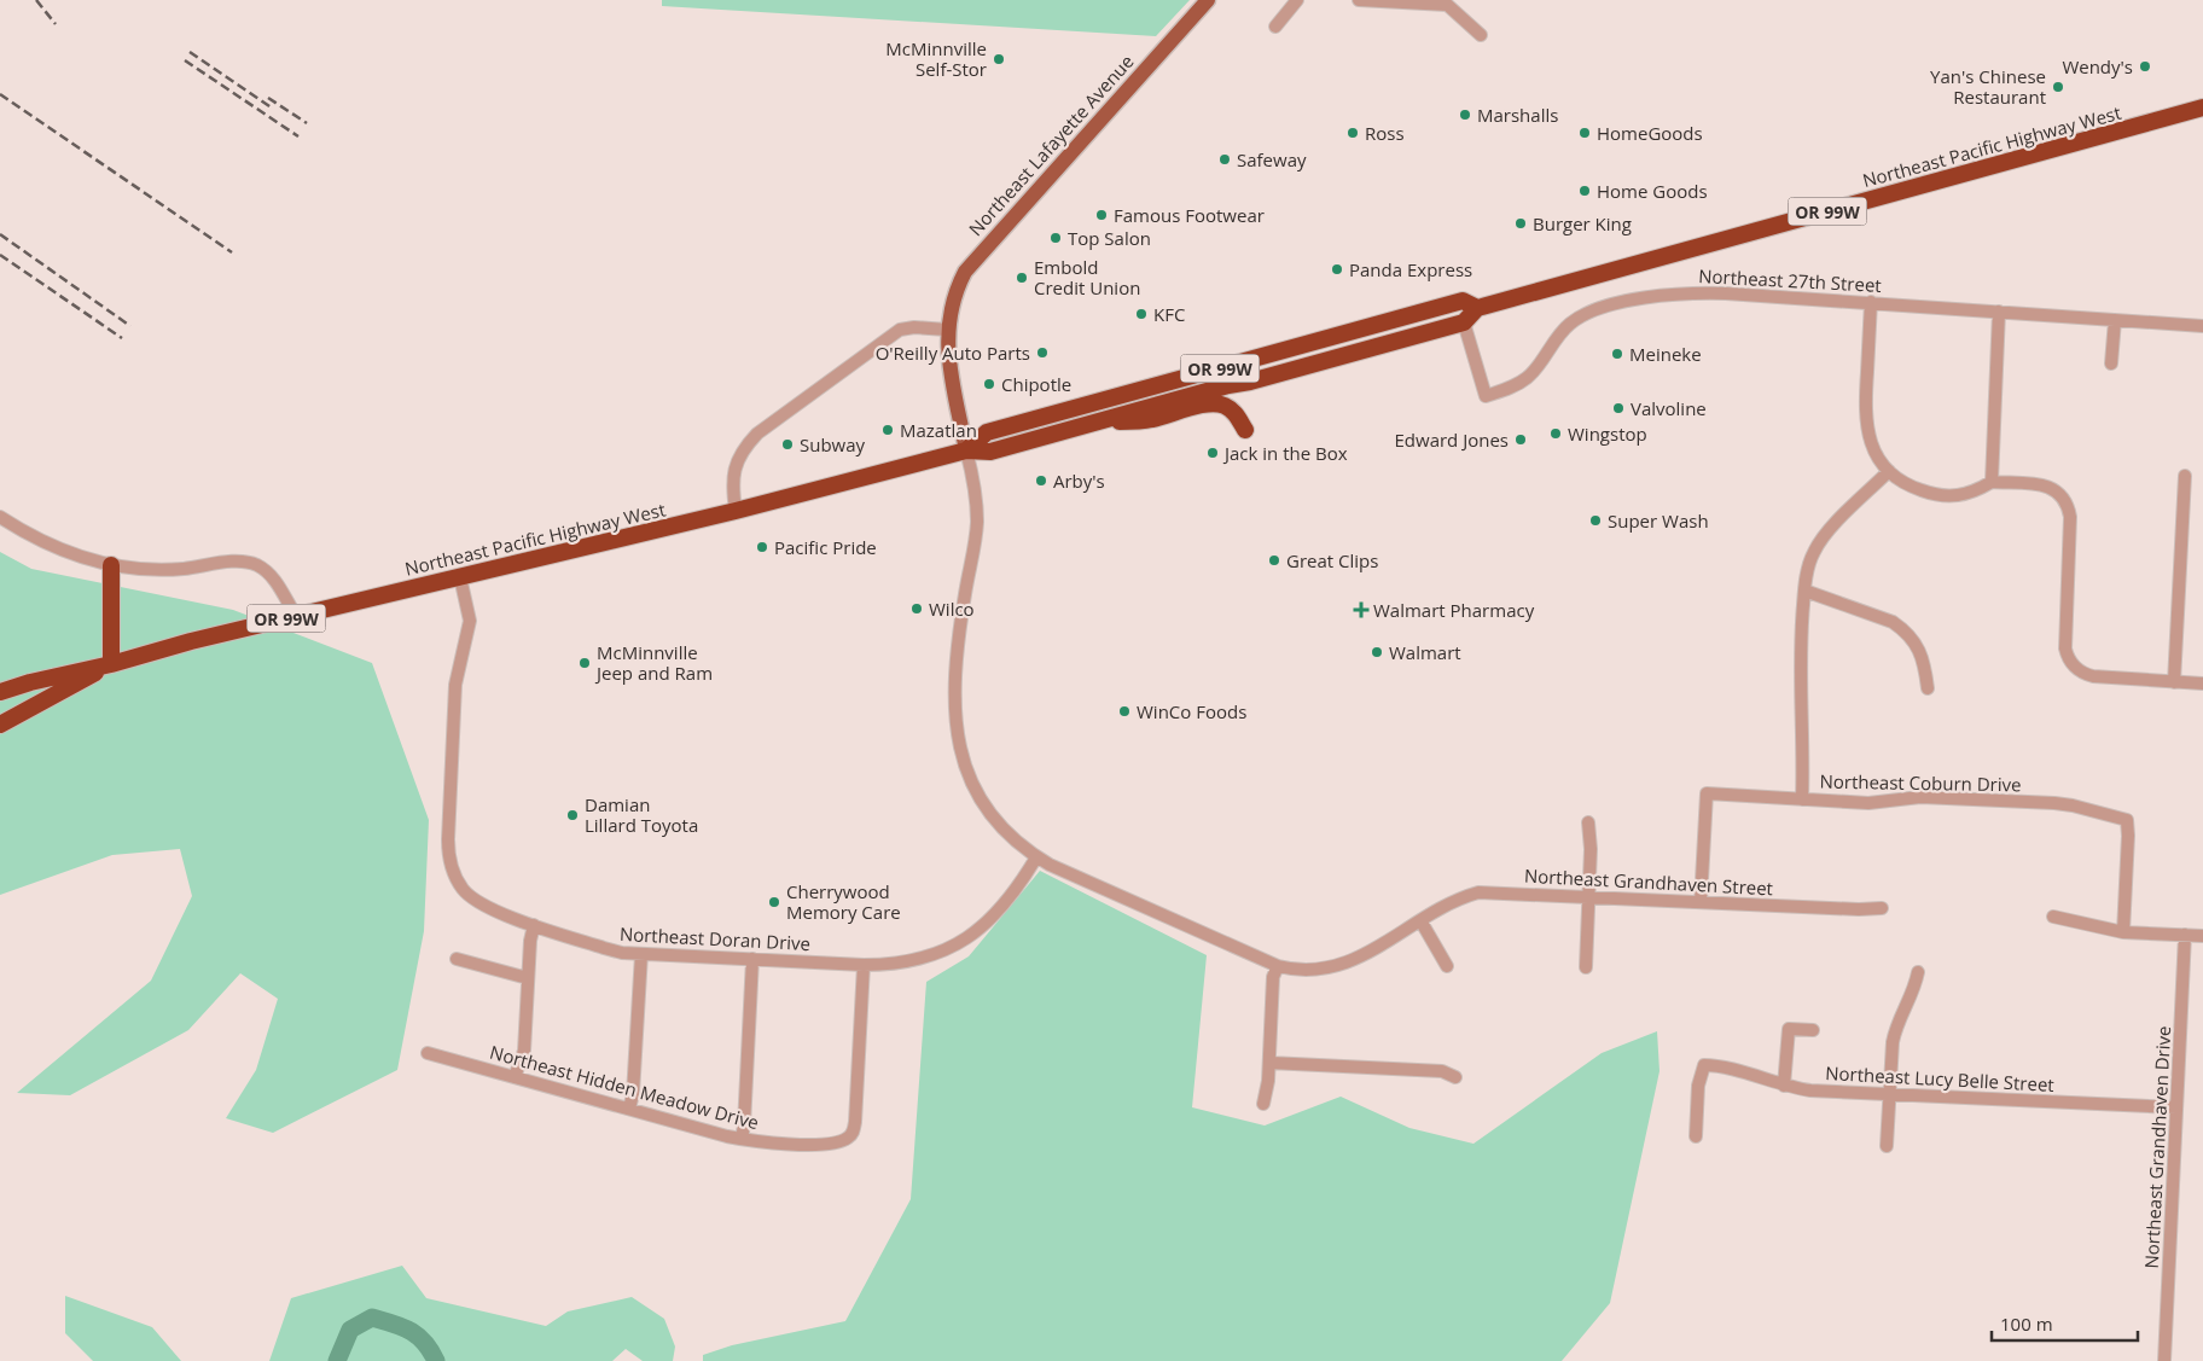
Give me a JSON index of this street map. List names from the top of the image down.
{
  "streets": {
    "highway": ["Northeast Pacific Highway West", "OR 99W"],
    "main road": ["Northeast Lafayette Avenue"],
    "street": [
      "Northeast 27th Street",
      "Northeast Coburn Drive",
      "Northeast Grandhaven Street",
      "Northeast Doran Drive",
      "Northeast Lucy Belle Street",
      "Northeast Hidden Meadow Drive",
      "Northeast Grandhaven Drive"
    ]
  },
  "crossings": [
    ["Northeast Lafayette Avenue", "Northeast Pacific Highway West"],
    ["Northeast Pacific Highway West", "OR 99W"],
    ["Northeast Pacific Highway West", "Northeast 27th Street"],
    ["Northeast Pacific Highway West", "Northeast Doran Drive"],
    ["Northeast Coburn Drive", "Northeast Grandhaven Street"],
    ["Northeast Grandhaven Street", "Northeast Doran Drive"],
    ["Northeast Doran Drive", "Northeast Hidden Meadow Drive"],
    ["Northeast Lucy Belle Street", "Northeast Grandhaven Drive"]
  ],
  "places": {
    "other": [
      "McMinnville Self-Stor",
      "Wendy's",
      "Yan's Chinese Restaurant",
      "Marshalls",
      "Ross",
      "HomeGoods",
      "Safeway",
      "Home Goods",
      "Famous Footwear",
      "Burger King",
      "Top Salon",
      "Panda Express",
      "Embold Credit Union",
      "KFC",
      "O'Reilly Auto Parts",
      "Meineke",
      "Chipotle",
      "Valvoline",
      "Mazatlan",
      "Wingstop",
      "Edward Jones",
      "Subway",
      "Jack in the Box",
      "Arby's",
      "Super Wash",
      "Pacific Pride",
      "Great Clips",
      "Wilco",
      "Walmart",
      "McMinnville Jeep and Ram",
      "WinCo Foods",
      "Damian Lillard Toyota",
      "Cherrywood Memory Care"
    ],
    "health": ["Walmart Pharmacy"]
  },
  "scale_bar": "100 m"
}
